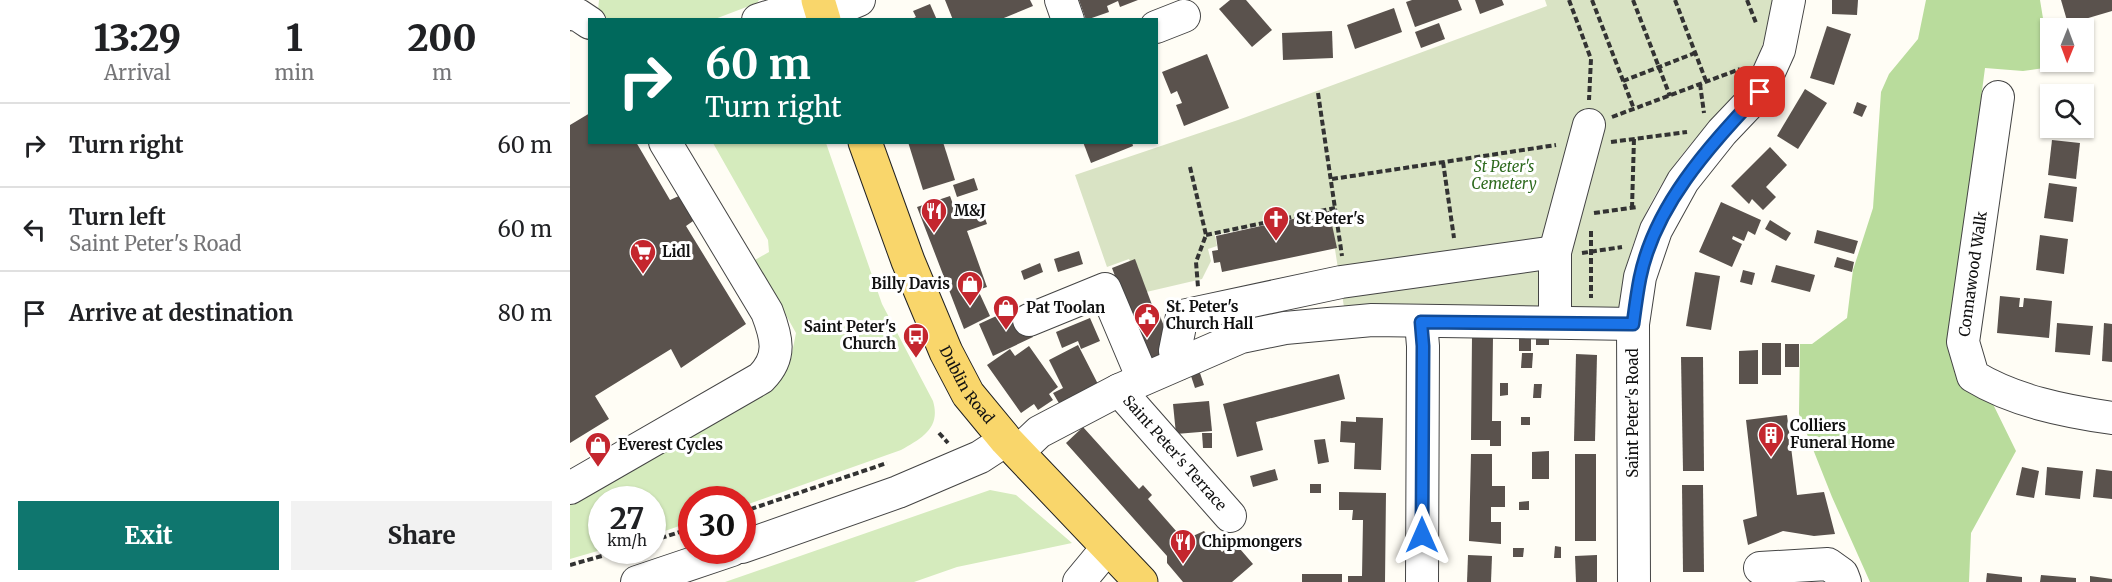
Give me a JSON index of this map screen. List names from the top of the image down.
{
  "streets": {
    "main road": ["Dublin Road"],
    "street": ["Connawood Walk", "Saint Peter's Road", "Saint Peter's Terrace"]
  },
  "crossings": [
    ["Dublin Road", "Saint Peter's Terrace"],
    ["Saint Peter's Road", "Saint Peter's Terrace"]
  ],
  "parks": ["St Peter's Cemetery"],
  "places": {
    "restaurant": ["M&J", "Chipmongers"],
    "church": ["St Peter's"],
    "supermarket": ["Lidl"],
    "shop": ["Billy Davis", "Pat Toolan", "Everest Cycles"],
    "public building": ["St. Peter's Church Hall"],
    "bus stop": ["Saint Peter's Church"],
    "building": ["Colliers Funeral Home"]
  },
  "north": "bottom",
  "page": {
    "eta": [
      "13:29",
      "Arrival",
      "1",
      "min",
      "200",
      "m"
    ],
    "turn": ["60 m", "Turn right"],
    "list": [
      {
        "name": "Turn right",
        "value": "60 m"
      },
      {
        "name": "Turn left",
        "note": "Saint Peter's Road",
        "value": "60 m"
      },
      {
        "name": "Arrive at destination",
        "value": "80 m"
      }
    ],
    "speed": "27 km/h",
    "limit": "30",
    "buttons": ["Exit", "Share"]
  }
}
